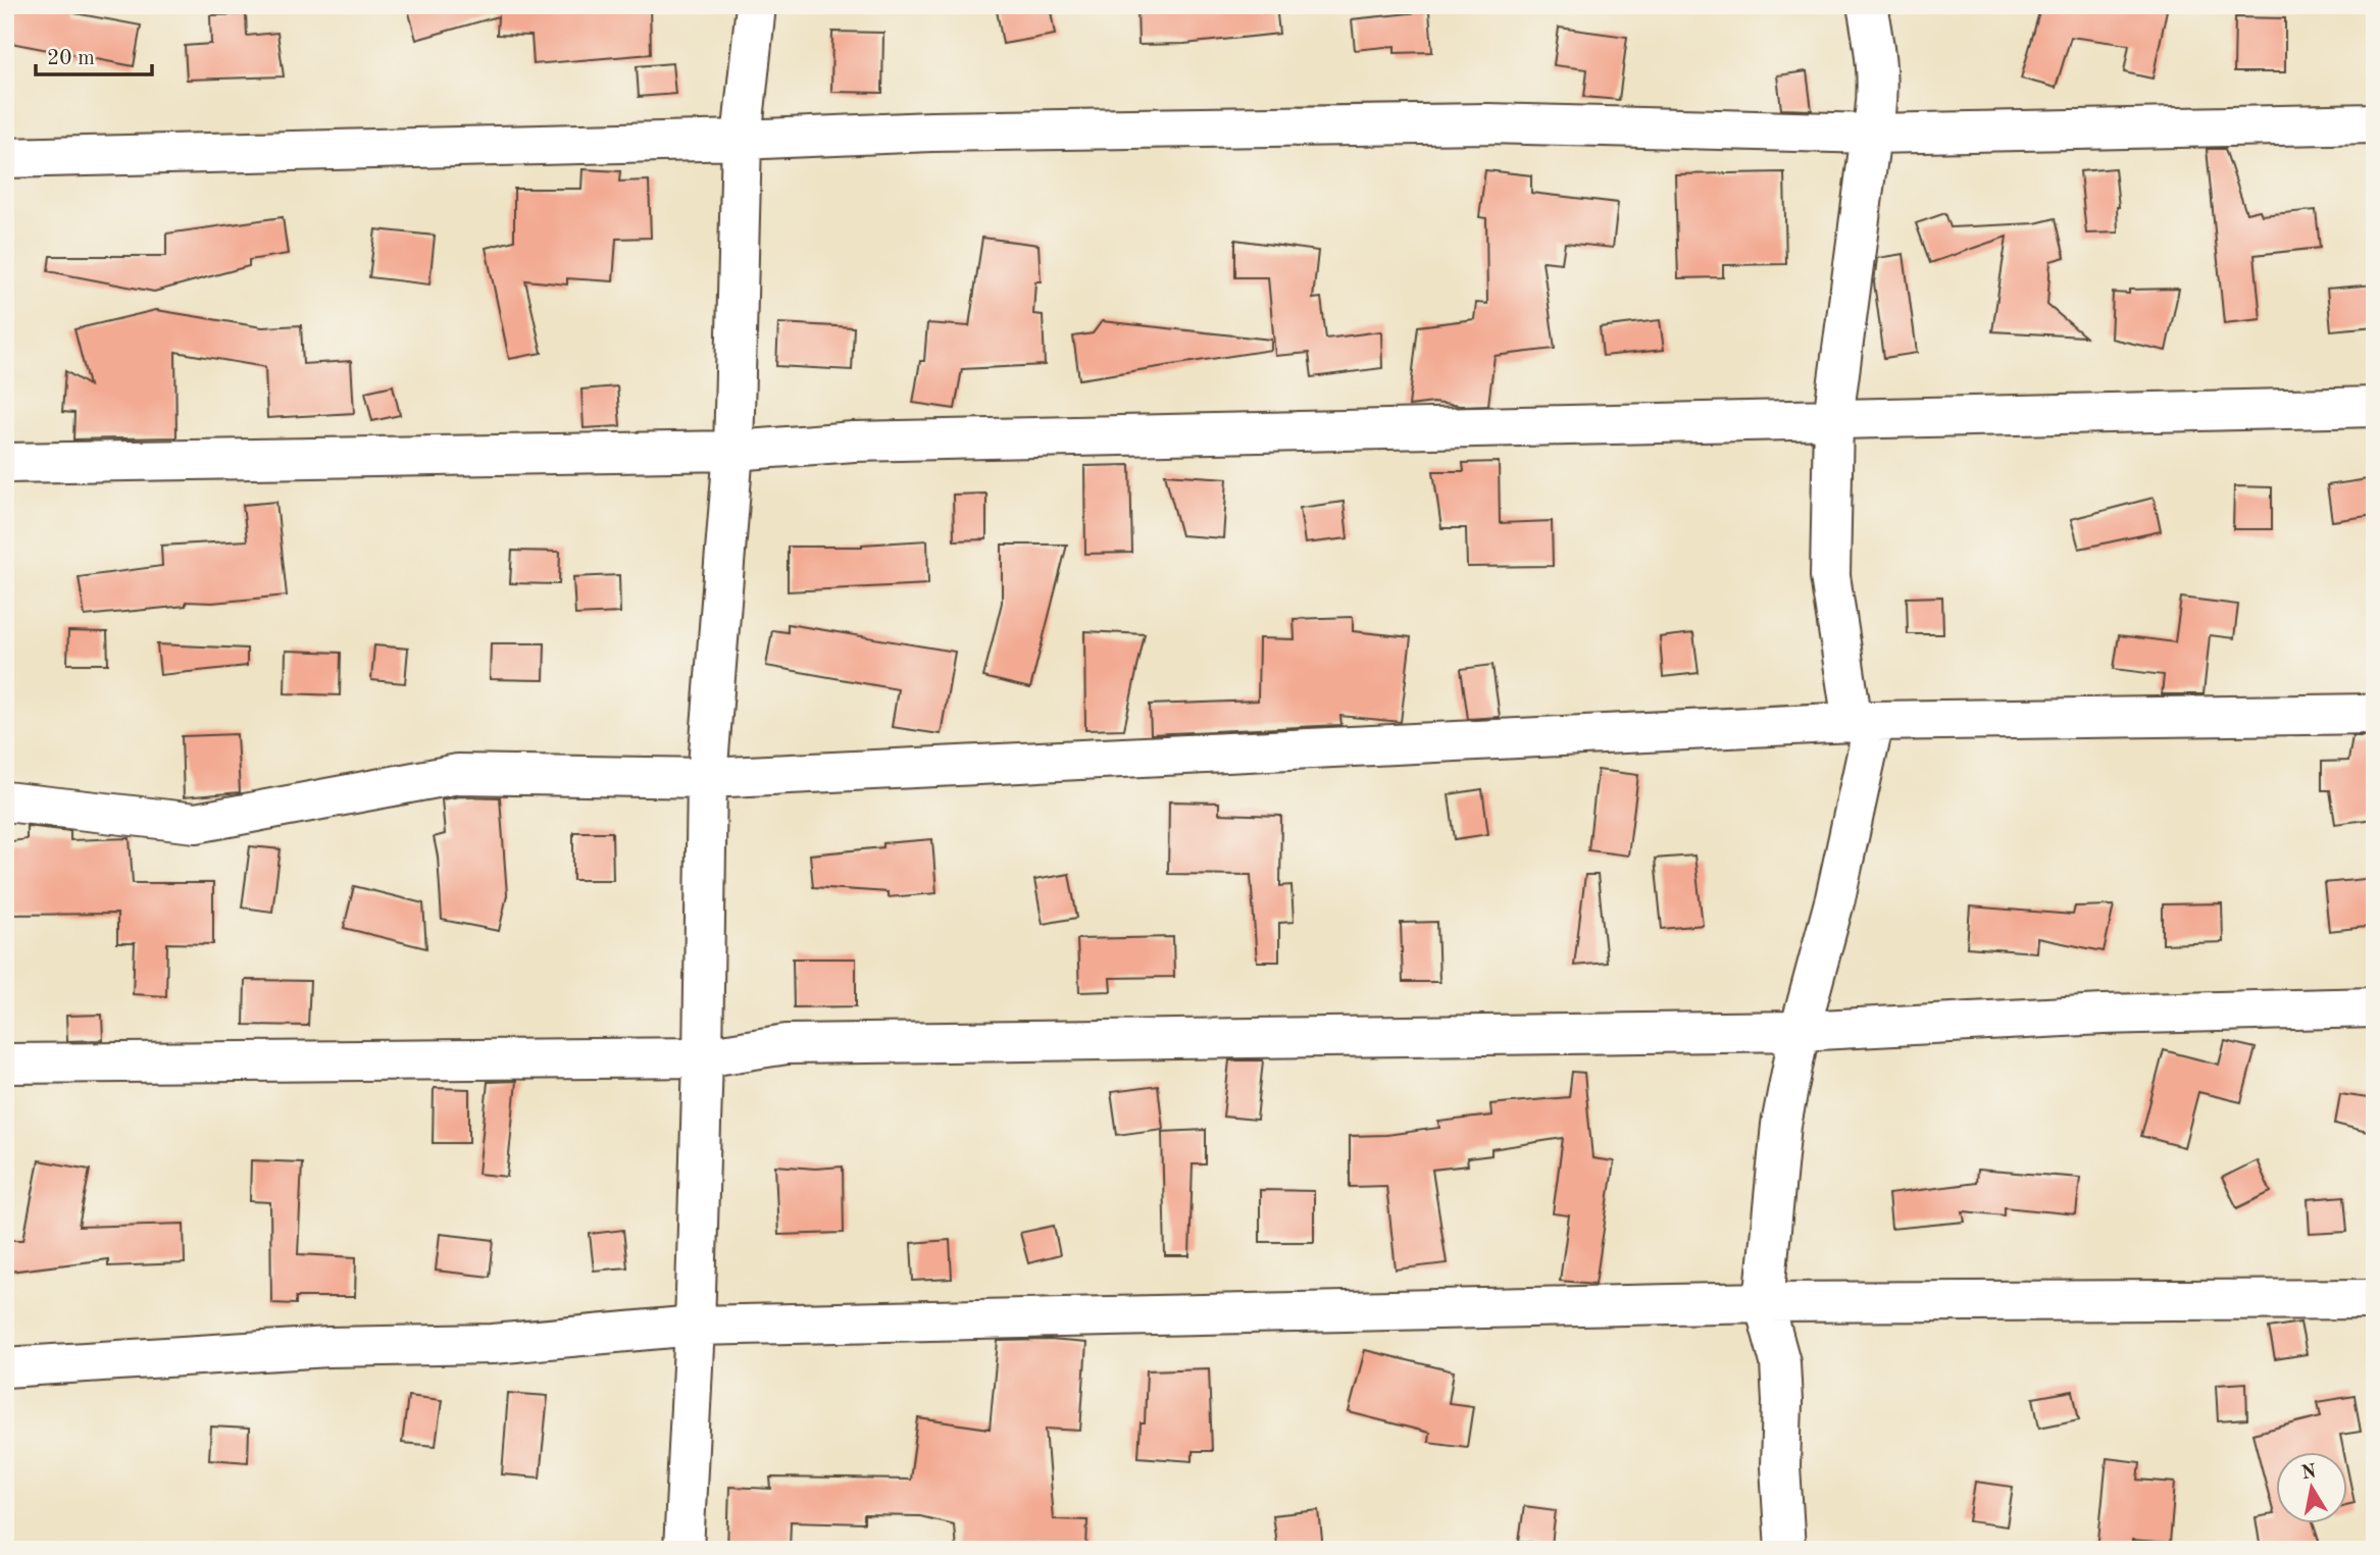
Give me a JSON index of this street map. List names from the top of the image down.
{
  "scale_bar": "20 m",
  "north": "top"
}
